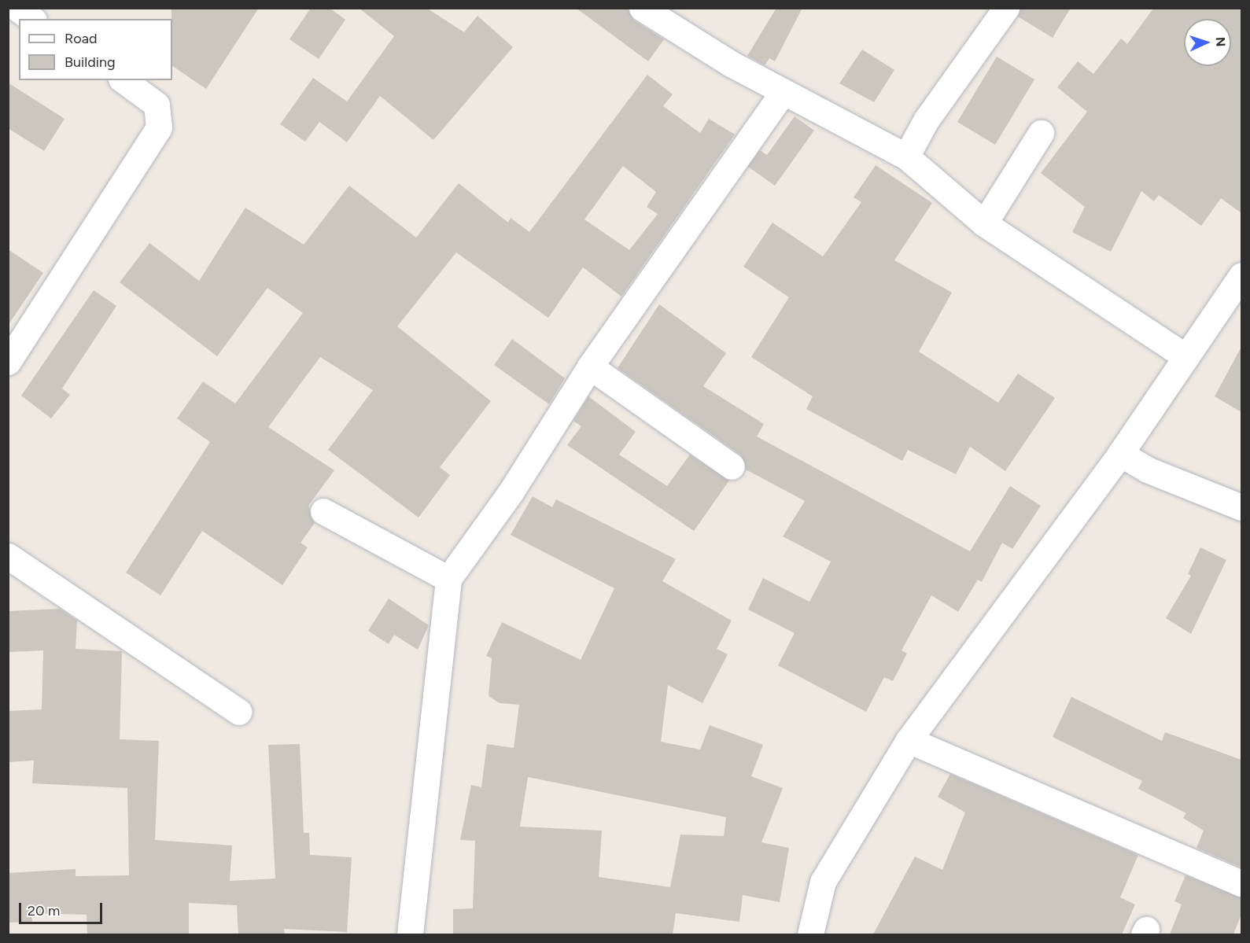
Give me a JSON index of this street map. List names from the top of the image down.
{
  "legend": ["Road", "Building"],
  "scale_bar": "20 m",
  "north": "right"
}
